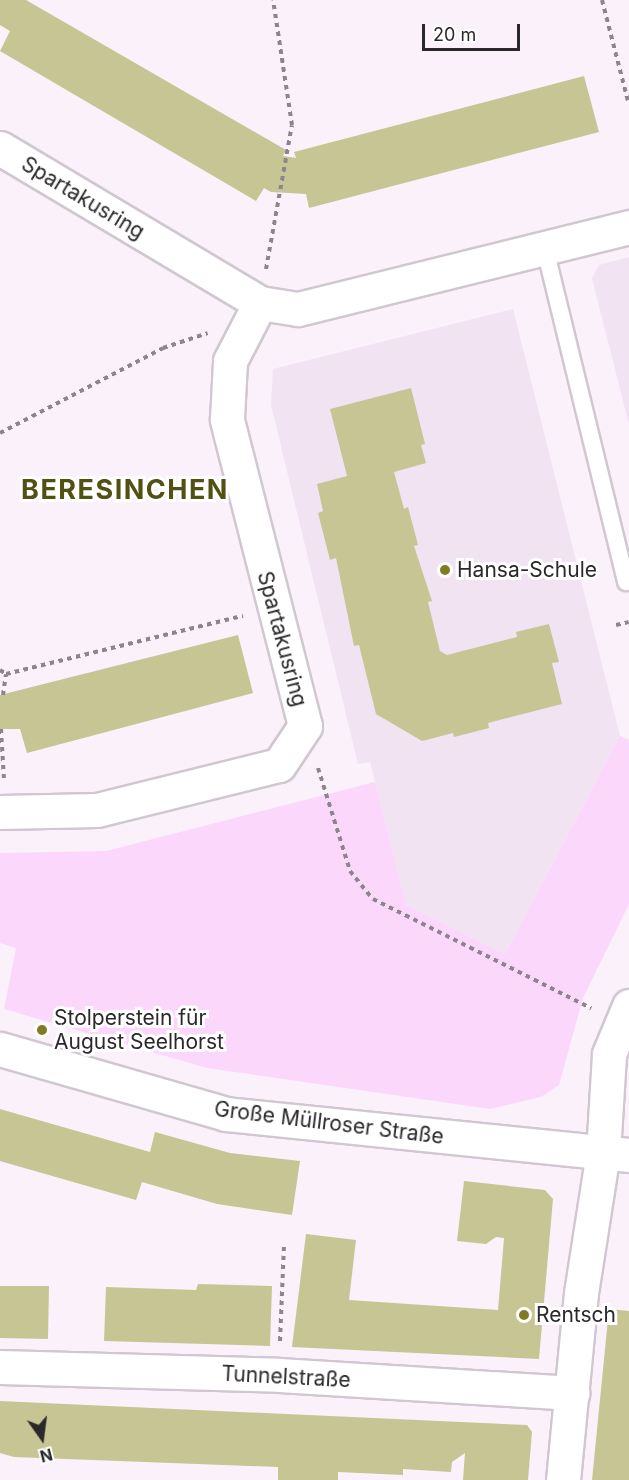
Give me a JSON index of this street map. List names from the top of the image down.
{
  "streets": {
    "street": ["Spartakusring", "Große Müllroser Straße", "Tunnelstraße"]
  },
  "districts": ["BERESINCHEN"],
  "places": ["Hansa-Schule", "Stolperstein für August Seelhorst", "Rentsch"],
  "scale_bar": "20 m",
  "north": "bottom"
}
